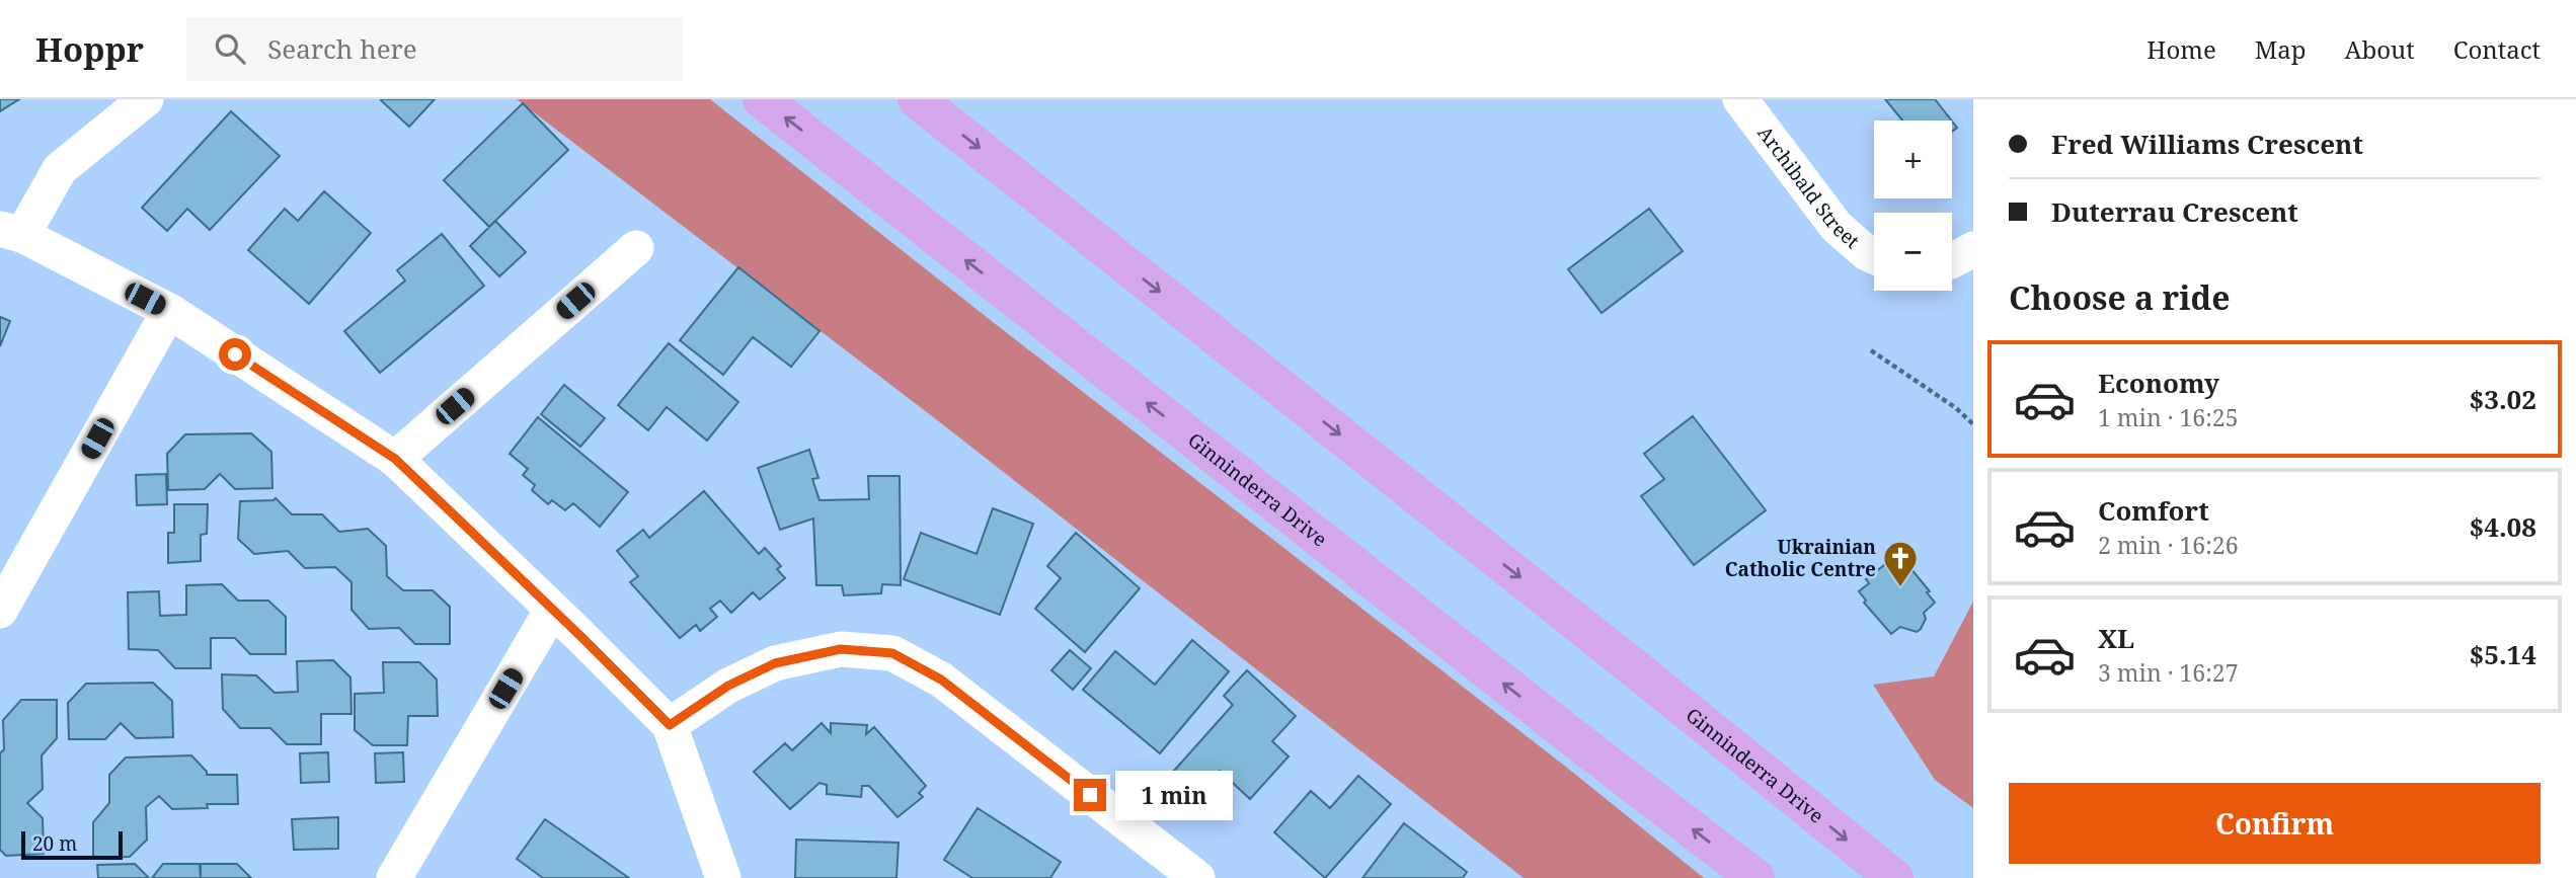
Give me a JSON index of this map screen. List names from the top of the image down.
{
  "streets": {
    "main road": ["Ginninderra Drive"],
    "street": ["Archibald Street"]
  },
  "places": {
    "church": ["Ukrainian Catholic Centre"]
  },
  "scale_bar": "20 m",
  "page": {
    "header": "Hoppr",
    "search": "Search here",
    "nav": [
      "Home",
      "Map",
      "About",
      "Contact"
    ],
    "banner": ["Fred Williams Crescent", "Duterrau Crescent"],
    "map_buttons": ["+", "−"],
    "heading": "Choose a ride",
    "list": [
      {
        "name": "Economy",
        "note": "1 min · 16:25",
        "value": "$3.02"
      },
      {
        "name": "Comfort",
        "note": "2 min · 16:26",
        "value": "$4.08"
      },
      {
        "name": "XL",
        "note": "3 min · 16:27",
        "value": "$5.14"
      }
    ],
    "buttons": "Confirm",
    "bubble": "1 min",
    "scale": "20 m"
  }
}
